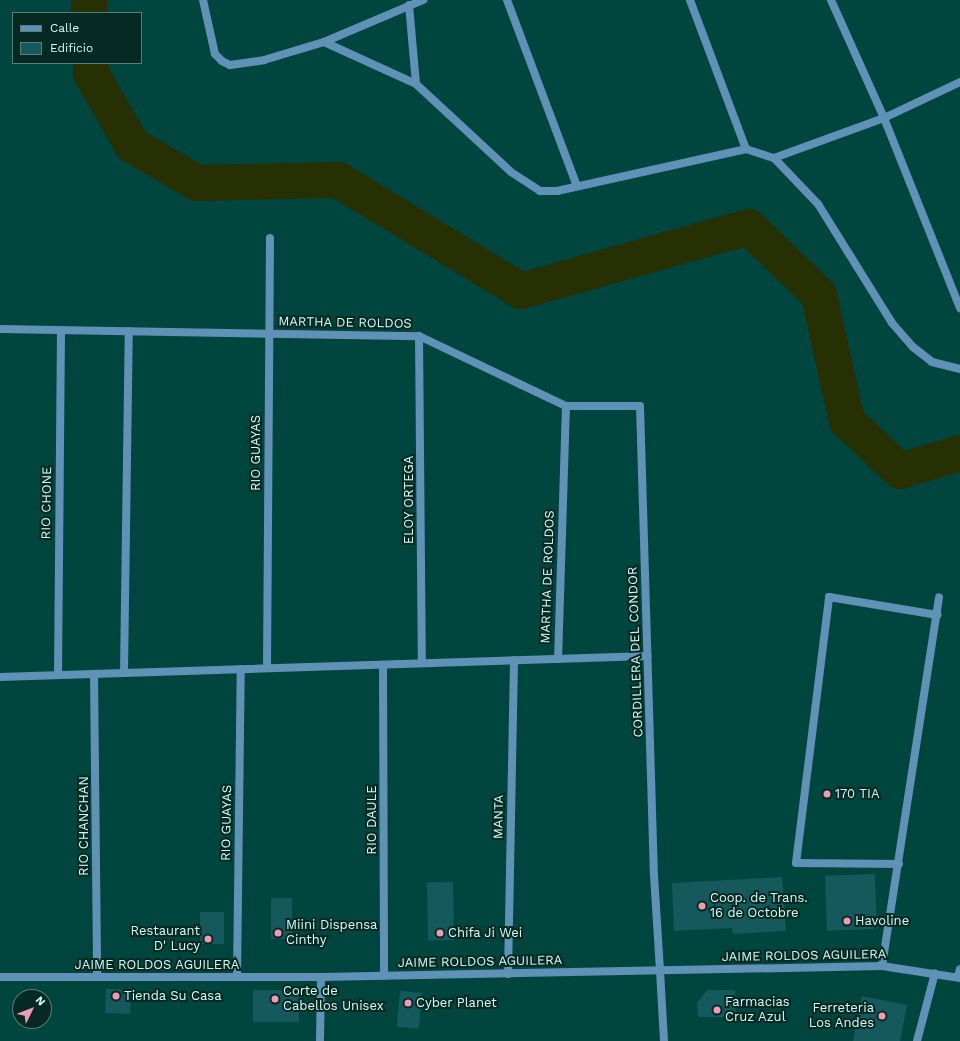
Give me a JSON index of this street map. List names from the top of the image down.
{
  "streets": {
    "street": [
      "MARTHA DE ROLDOS",
      "RIO GUAYAS",
      "ELOY ORTEGA",
      "RIO CHONE",
      "CORDILLERA DEL CONDOR",
      "MANTA",
      "RIO DAULE",
      "RIO CHANCHAN",
      "JAIME ROLDOS AGUILERA"
    ]
  },
  "crossings": [
    ["MARTHA DE ROLDOS", "RIO GUAYAS"],
    ["MARTHA DE ROLDOS", "ELOY ORTEGA"],
    ["MARTHA DE ROLDOS", "RIO CHONE"],
    ["MARTHA DE ROLDOS", "CORDILLERA DEL CONDOR"],
    ["RIO GUAYAS", "JAIME ROLDOS AGUILERA"],
    ["CORDILLERA DEL CONDOR", "JAIME ROLDOS AGUILERA"],
    ["MANTA", "JAIME ROLDOS AGUILERA"],
    ["RIO DAULE", "JAIME ROLDOS AGUILERA"],
    ["RIO CHANCHAN", "JAIME ROLDOS AGUILERA"]
  ],
  "places": [
    "170 TIA",
    "Coop. de Trans. 16 de Octobre",
    "Havoline",
    "Miini Dispensa Cinthy",
    "Chifa Ji Wei",
    "Restaurant D' Lucy",
    "Tienda Su Casa",
    "Corte de Cabellos Unisex",
    "Cyber Planet",
    "Farmacias Cruz Azul",
    "Ferreteria Los Andes"
  ],
  "legend": ["Calle", "Edificio"],
  "north": "top right"
}
